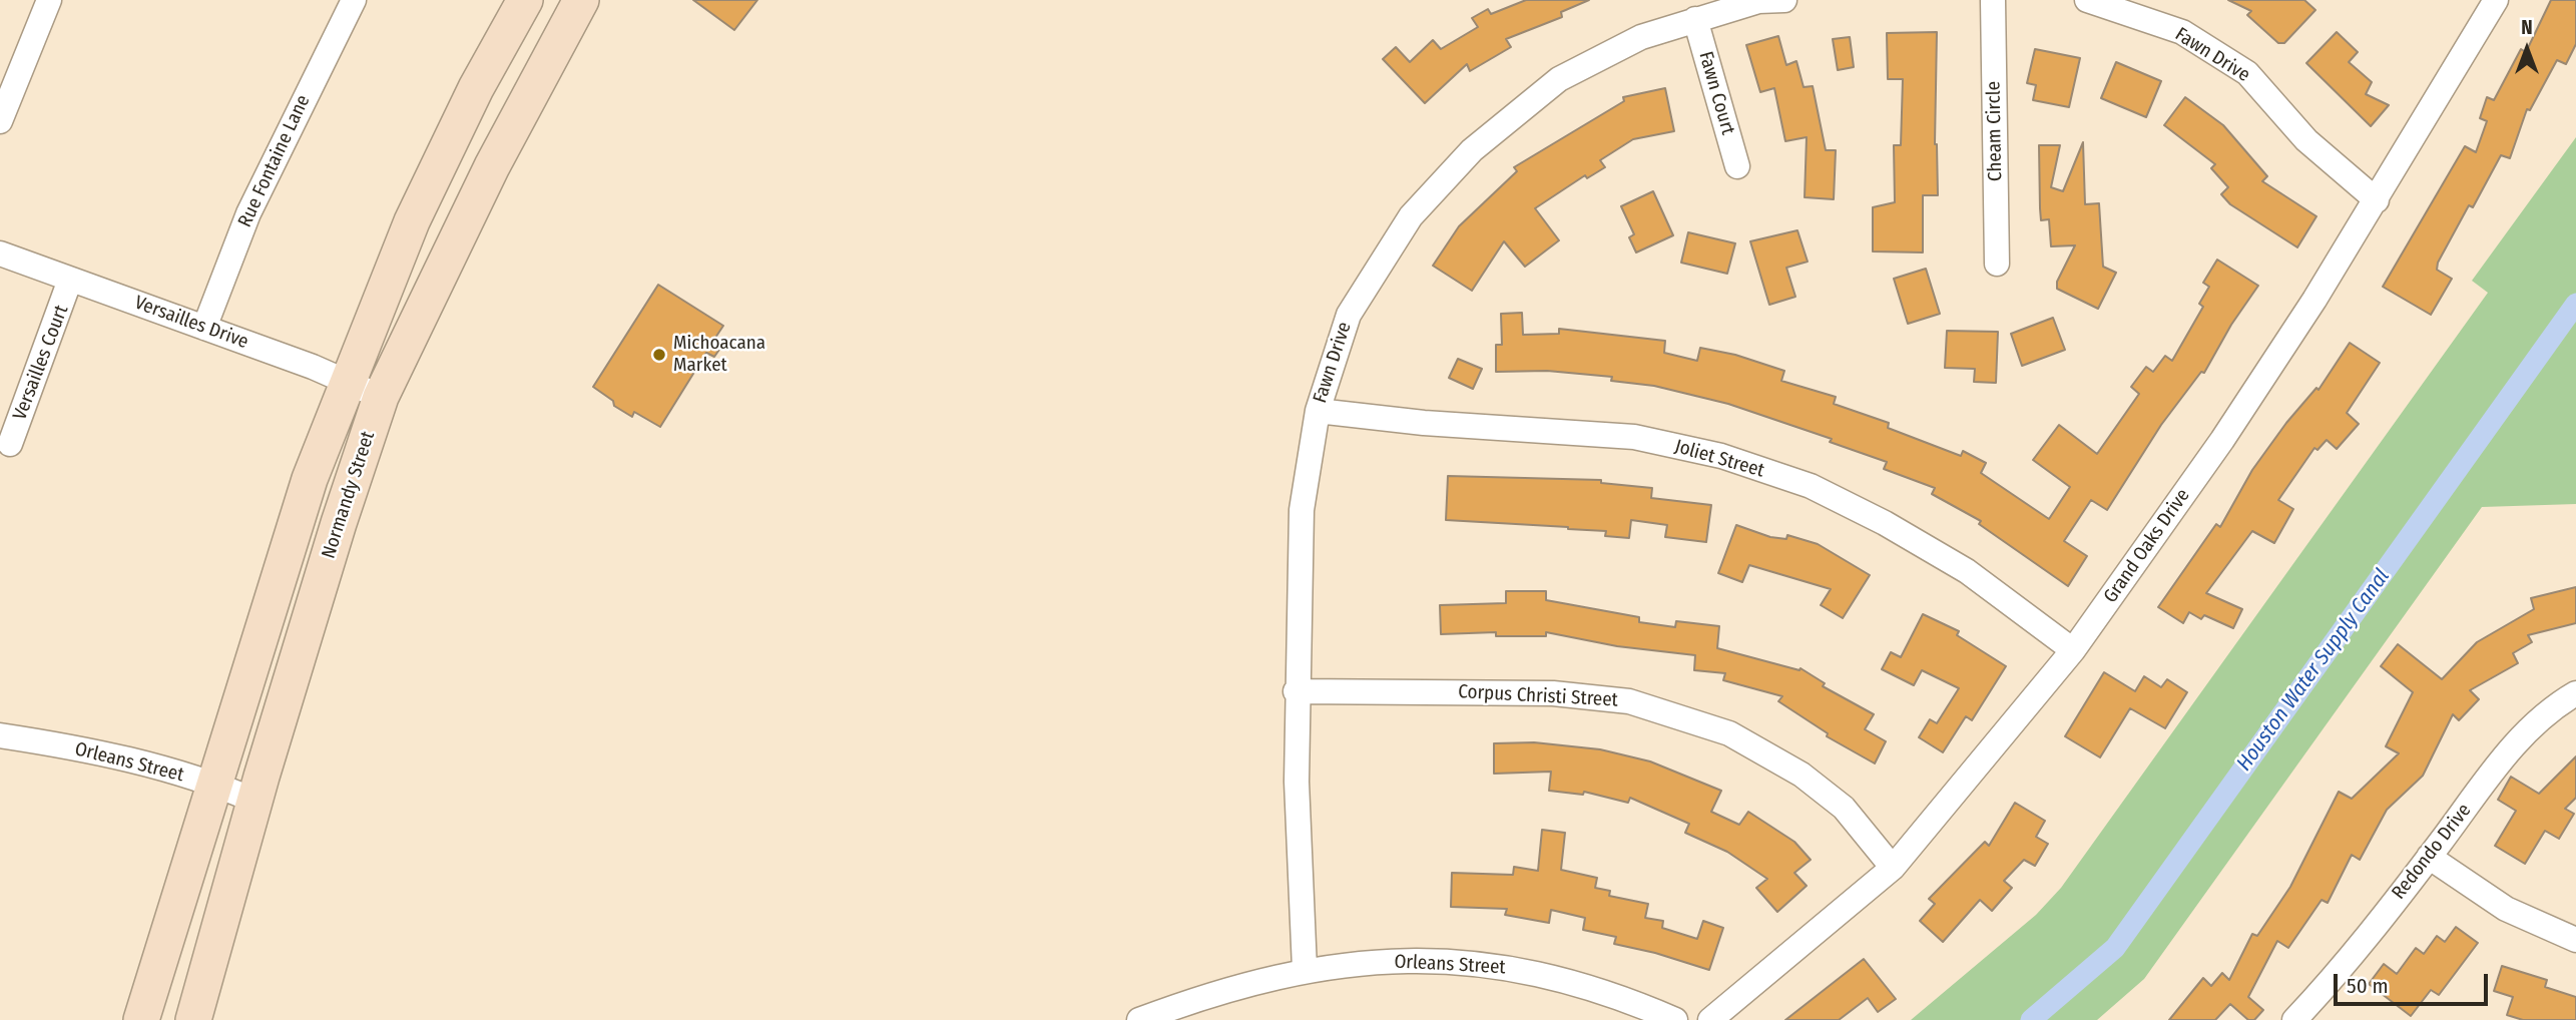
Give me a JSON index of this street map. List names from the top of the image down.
{
  "streets": {
    "main road": ["Normandy Street"],
    "street": [
      "Fawn Drive",
      "Fawn Court",
      "Cheam Circle",
      "Rue Fontaine Lane",
      "Versailles Drive",
      "Versailles Court",
      "Joliet Street",
      "Grand Oaks Drive",
      "Corpus Christi Street",
      "Orleans Street",
      "Redondo Drive"
    ]
  },
  "crossings": [
    ["Fawn Drive", "Fawn Court"],
    ["Fawn Drive", "Joliet Street"],
    ["Fawn Drive", "Grand Oaks Drive"],
    ["Fawn Drive", "Corpus Christi Street"],
    ["Fawn Drive", "Orleans Street"],
    ["Rue Fontaine Lane", "Versailles Drive"],
    ["Versailles Drive", "Versailles Court"],
    ["Versailles Drive", "Normandy Street"],
    ["Joliet Street", "Grand Oaks Drive"],
    ["Normandy Street", "Orleans Street"],
    ["Grand Oaks Drive", "Corpus Christi Street"]
  ],
  "water": ["Houston Water Supply Canal"],
  "places": ["Michoacana Market"],
  "scale_bar": "50 m",
  "north": "top"
}
